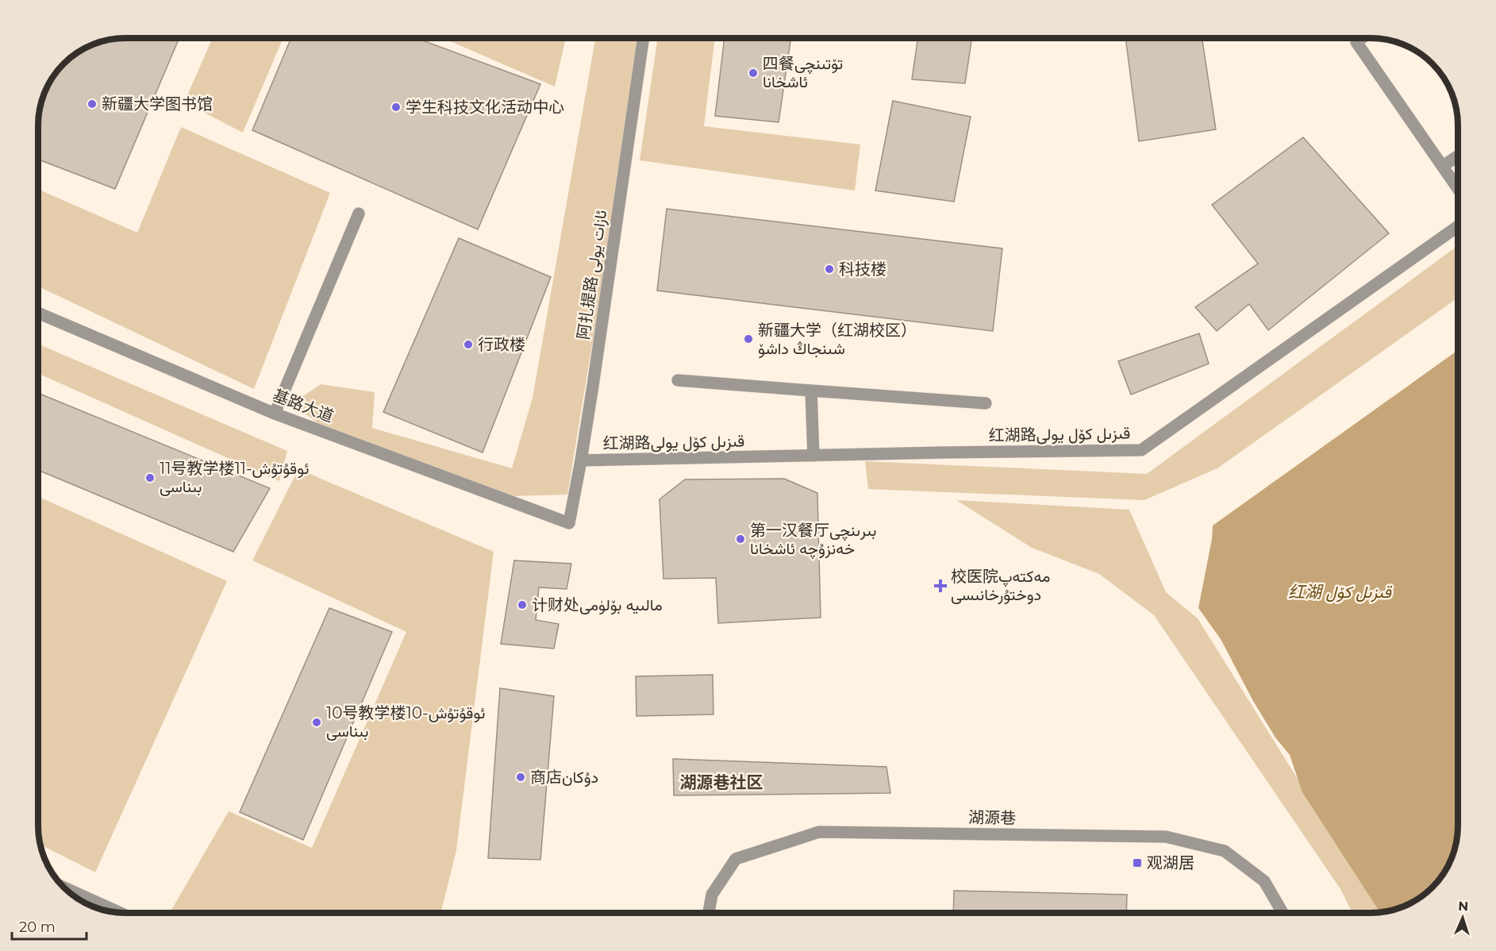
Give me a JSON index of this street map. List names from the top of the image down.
{
  "streets": {
    "street": [
      "阿扎提路 ئازات يولى",
      "基路大道",
      "红湖路قىزىل كۆل يولى",
      "湖源巷"
    ]
  },
  "crossings": [
    ["阿扎提路 ئازات يولى", "基路大道"],
    ["阿扎提路 ئازات يولى", "红湖路قىزىل كۆل يولى"]
  ],
  "districts": ["湖源巷社区"],
  "water": ["红湖 قىزىل كۆل"],
  "places": {
    "other": [
      "四餐تۆتىنچى ئاشخانا",
      "新疆大学图书馆",
      "学生科技文化活动中心",
      "科技楼",
      "新疆大学（红湖校区） شىنجاڭ داشۆ",
      "行政楼",
      "11号教学楼11-ئوقۇتۇش بىناسى",
      "第一汉餐厅بىرىنچى خەنزۇچە ئاشخانا",
      "计财处مالىيە بۆلۈمى",
      "10号教学楼10-ئوقۇتۇش بىناسى",
      "商店دۇكان"
    ],
    "health": ["校医院مەكتەپ دوختۇرخانىسى"],
    "transit": ["观湖居"]
  },
  "scale_bar": "20 m",
  "north": "top"
}
